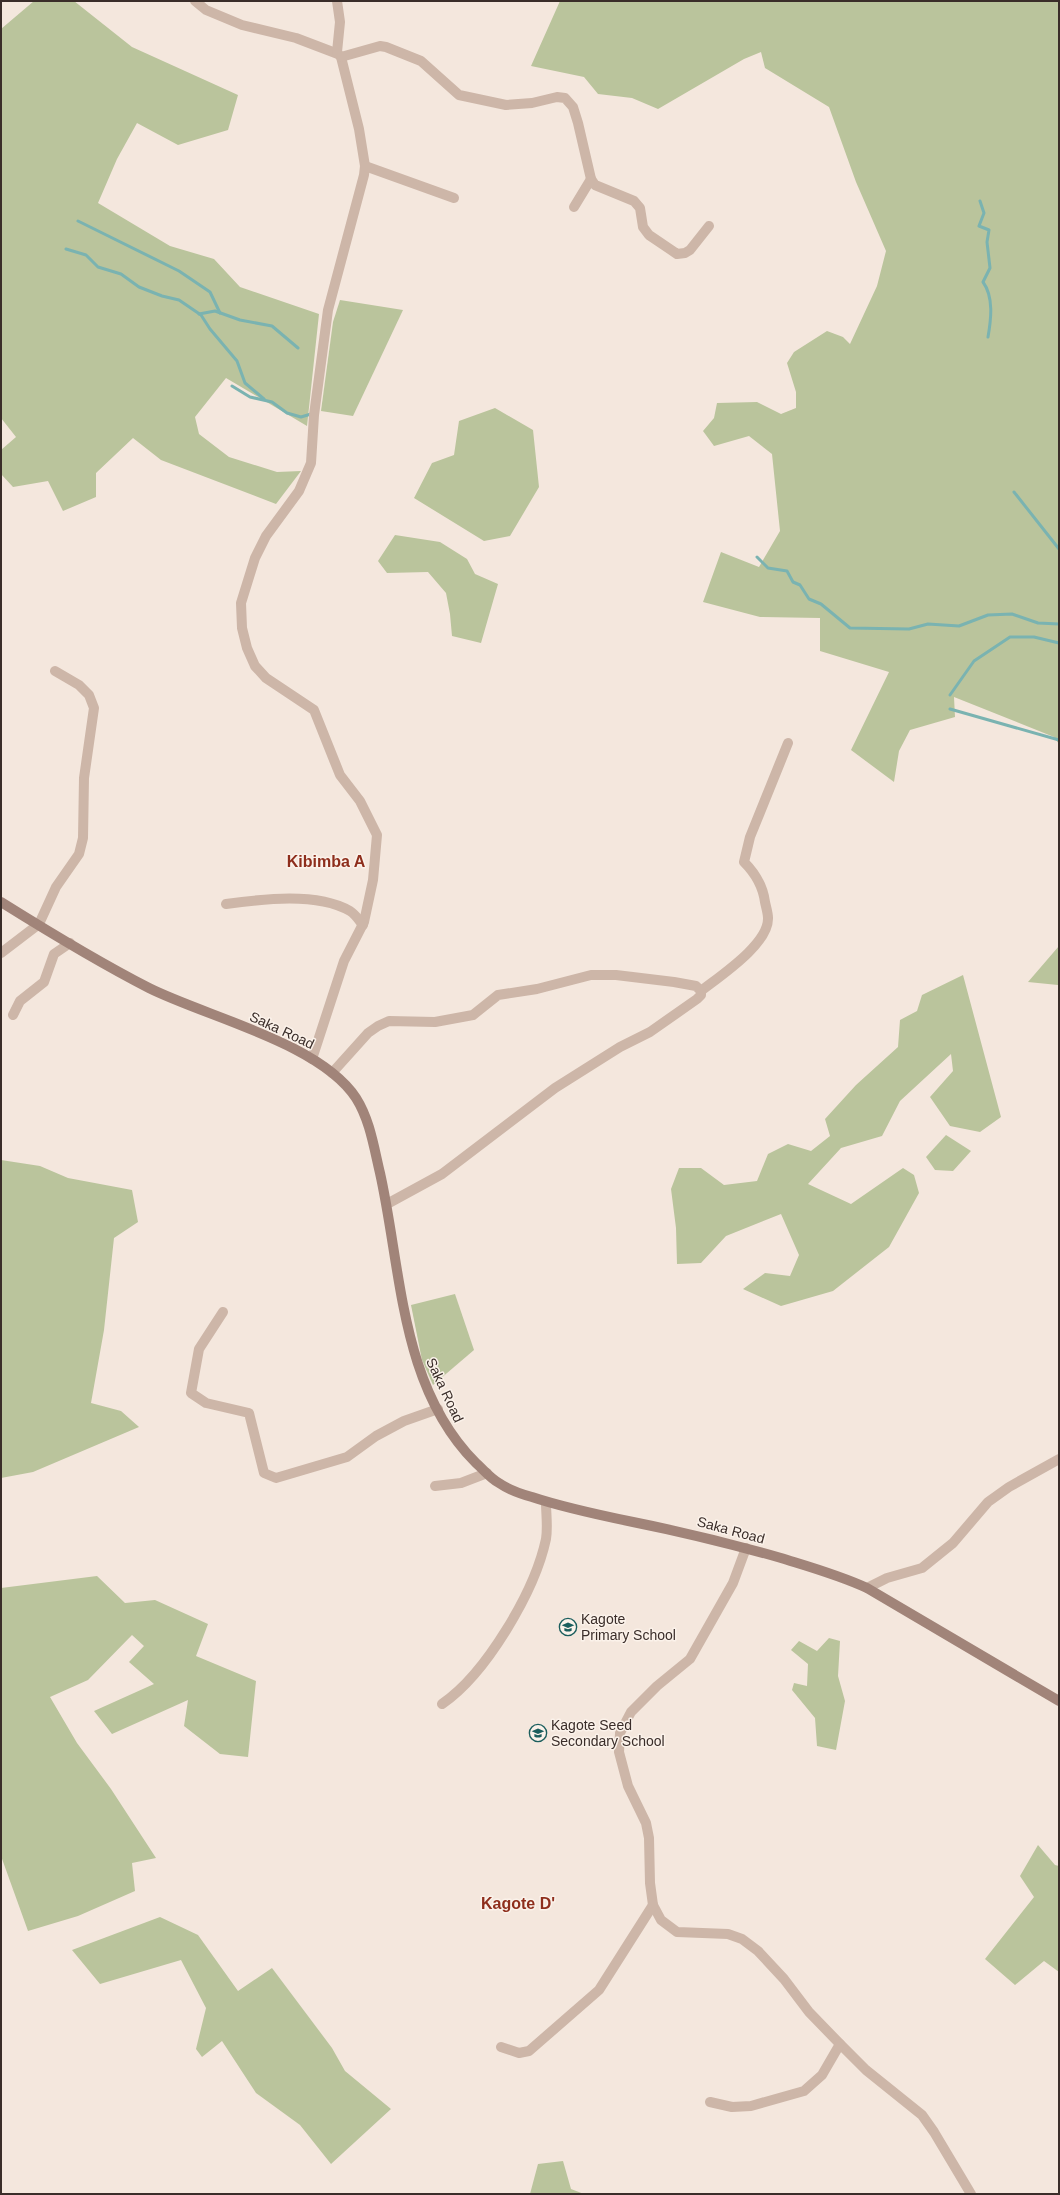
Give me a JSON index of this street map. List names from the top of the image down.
{
  "streets": {
    "main road": ["Saka Road"]
  },
  "districts": ["Kibimba A", "Kagote D'"],
  "places": {
    "school or university": ["Kagote Primary School", "Kagote Seed Secondary School"]
  }
}
